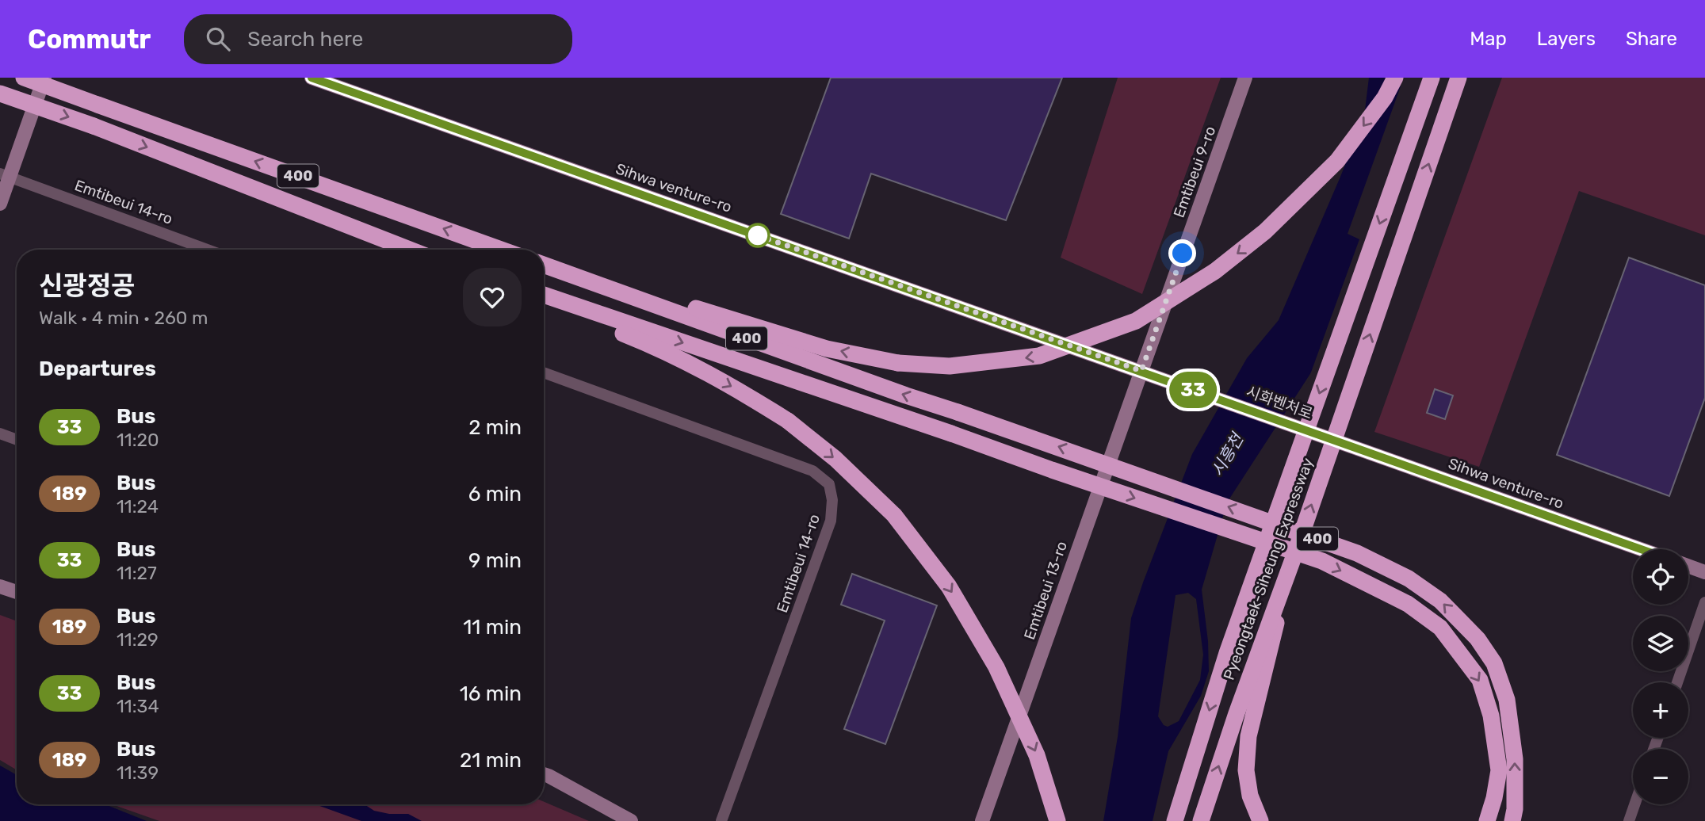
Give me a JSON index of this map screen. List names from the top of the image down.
{
  "streets": {
    "highway": ["400", "Pyeongtaek-Siheung Expressway"],
    "street": [
      "Emtibeui 9-ro",
      "Sihwa venture-ro",
      "Emtibeui 14-ro",
      "시화벤처로",
      "Emtibeui 13-ro"
    ]
  },
  "crossings": [
    ["Emtibeui 9-ro", "Sihwa venture-ro"],
    ["Emtibeui 9-ro", "Emtibeui 13-ro"],
    ["Sihwa venture-ro", "시화벤처로"],
    ["Sihwa venture-ro", "Emtibeui 13-ro"]
  ],
  "water": ["시흥천"],
  "lines": ["bus line 33"],
  "page": {
    "header": "Commutr",
    "search": "Search here",
    "nav": ["Map", "Layers", "Share"],
    "on_map": "33",
    "heading": [
      ["신광정공", "Walk · 4 min · 260 m"],
      "Departures"
    ],
    "list": [
      {
        "mark": "33",
        "name": "Bus",
        "note": "11:20",
        "value": "2 min"
      },
      {
        "mark": "189",
        "name": "Bus",
        "note": "11:24",
        "value": "6 min"
      },
      {
        "mark": "33",
        "name": "Bus",
        "note": "11:27",
        "value": "9 min"
      },
      {
        "mark": "189",
        "name": "Bus",
        "note": "11:29",
        "value": "11 min"
      },
      {
        "mark": "33",
        "name": "Bus",
        "note": "11:34",
        "value": "16 min"
      },
      {
        "mark": "189",
        "name": "Bus",
        "note": "11:39",
        "value": "21 min"
      }
    ],
    "map_buttons": ["+", "−"]
  }
}
